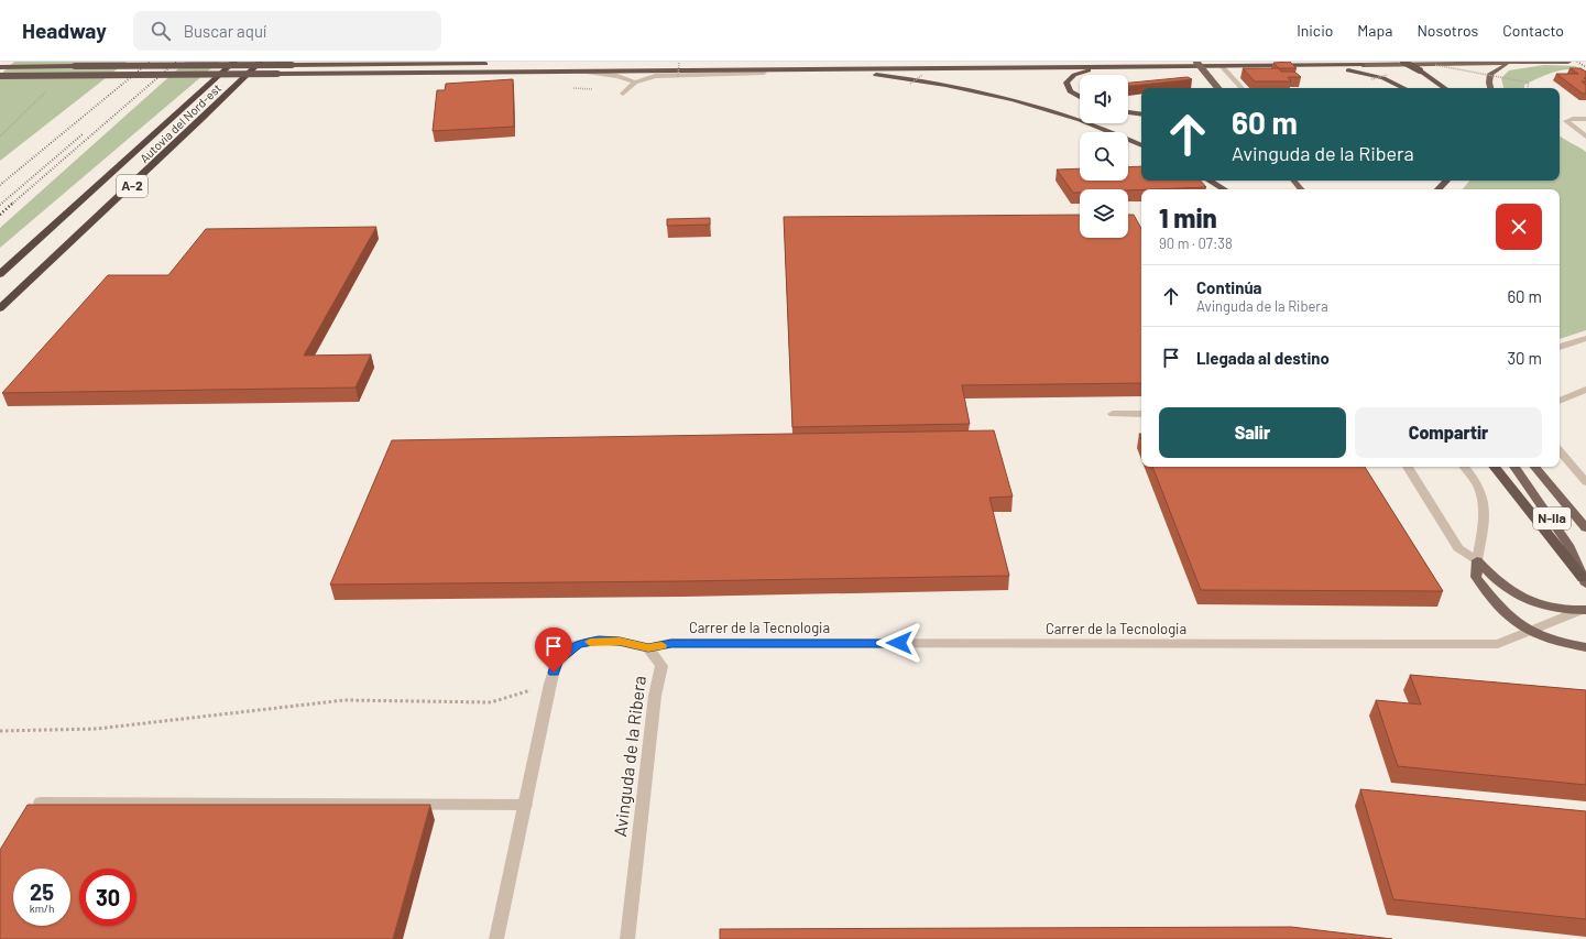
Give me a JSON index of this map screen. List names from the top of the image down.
{
  "streets": {
    "highway": ["Autovia del Nord-est", "A-2"],
    "main road": ["N-IIa"],
    "street": ["Carrer de la Tecnologia", "Avinguda de la Ribera"]
  },
  "crossings": [
    ["Carrer de la Tecnologia", "Avinguda de la Ribera"]
  ],
  "page": {
    "header": "Headway",
    "search": "Buscar aquí",
    "nav": [
      "Inicio",
      "Mapa",
      "Nosotros",
      "Contacto"
    ],
    "turn": ["60 m", "Avinguda de la Ribera"],
    "heading": ["1 min", "90 m · 07:38"],
    "list": [
      {
        "name": "Continúa",
        "note": "Avinguda de la Ribera",
        "value": "60 m"
      },
      {
        "name": "Llegada al destino",
        "value": "30 m"
      }
    ],
    "buttons": ["Salir", "Compartir"],
    "speed": "25 km/h",
    "limit": "30"
  }
}
